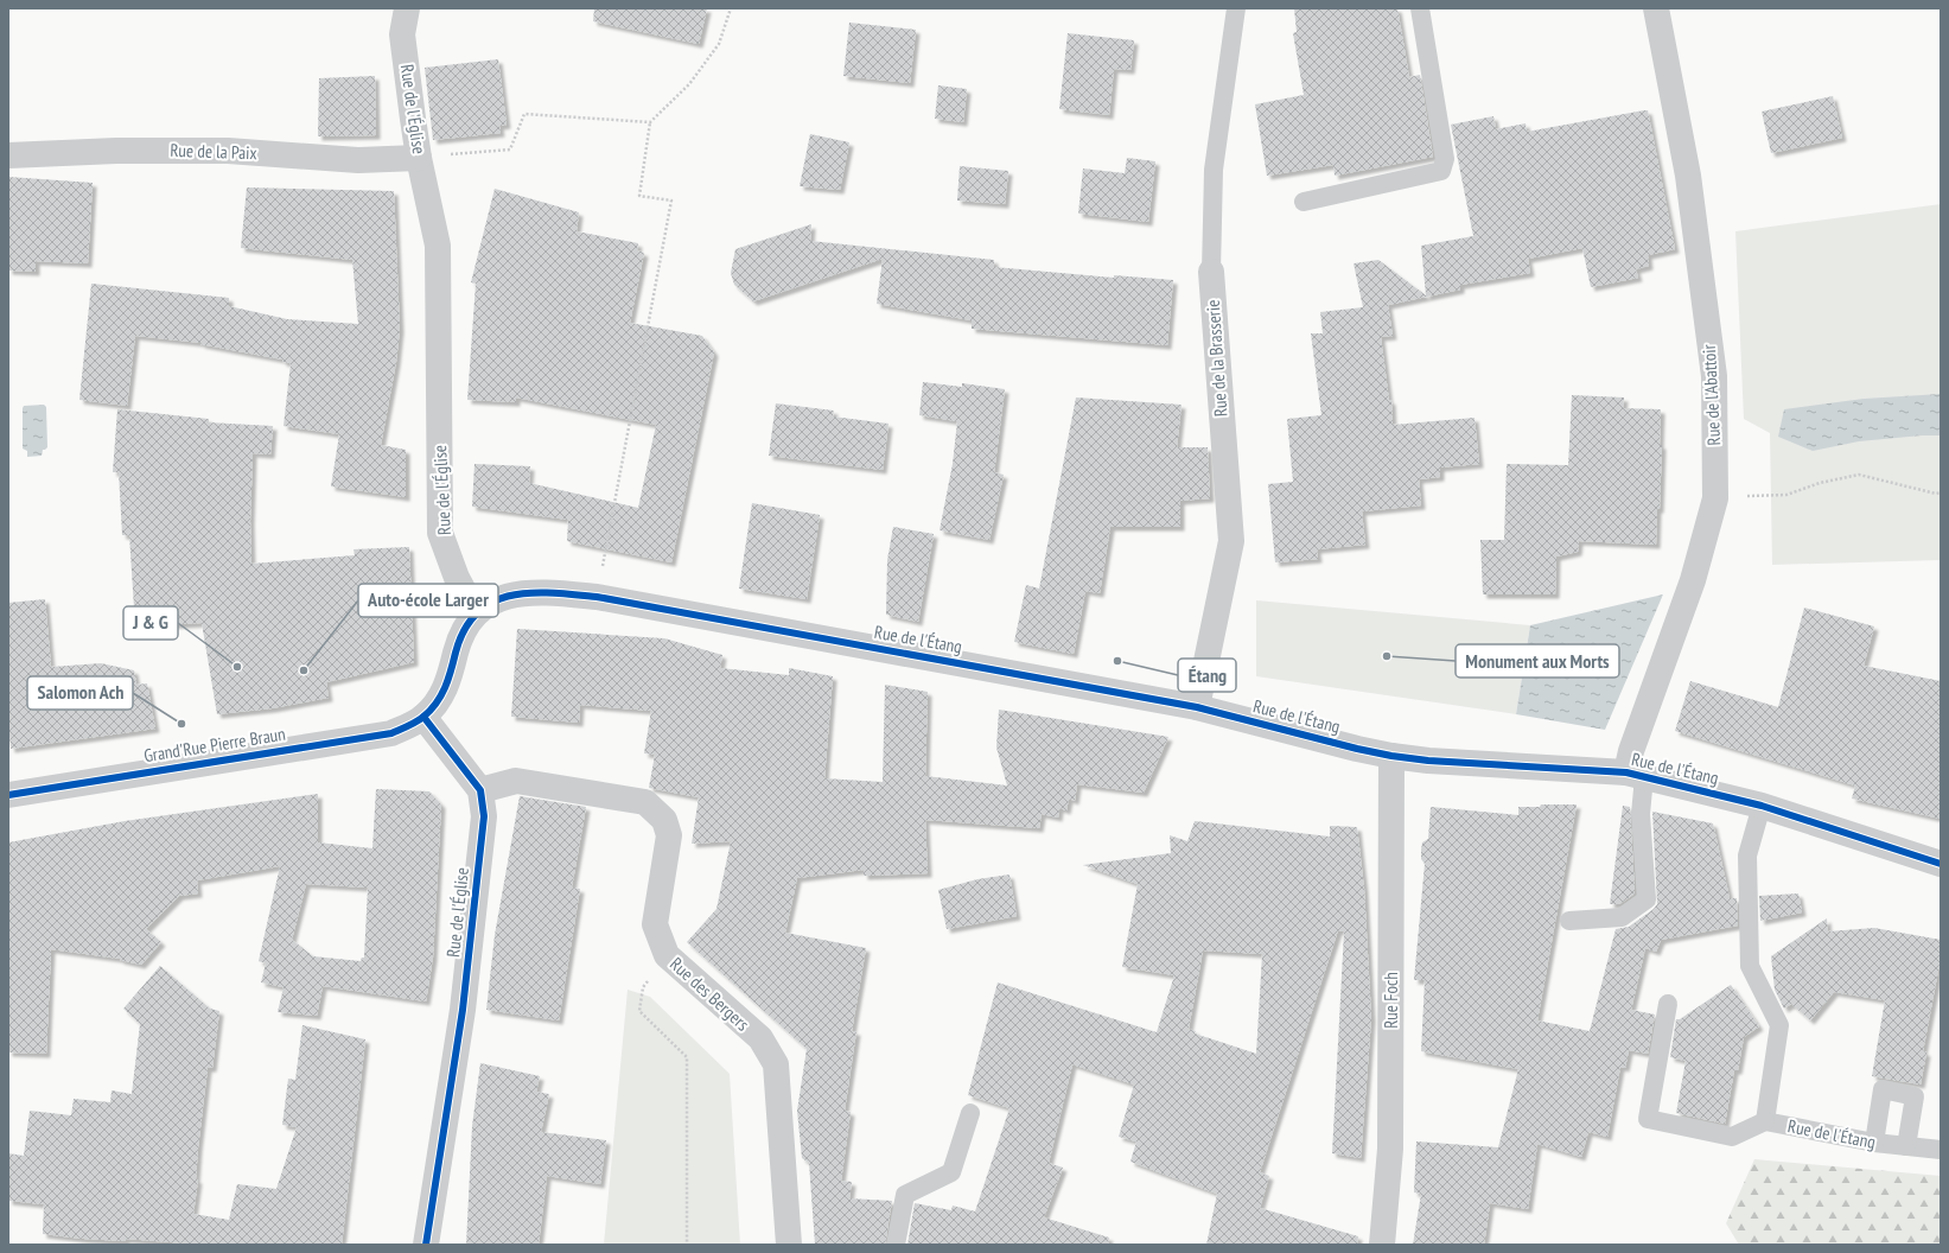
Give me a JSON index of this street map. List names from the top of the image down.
{
  "streets": {
    "street": [
      "Rue de l'Église",
      "Rue de la Paix",
      "Rue de la Brasserie",
      "Rue de l'Abattoir",
      "Rue de l'Étang",
      "Grand'Rue Pierre Braun",
      "Rue des Bergers",
      "Rue Foch"
    ]
  },
  "crossings": [
    ["Rue de l'Église", "Rue de la Paix"],
    ["Rue de l'Église", "Rue de l'Étang"],
    ["Rue de l'Église", "Grand'Rue Pierre Braun"],
    ["Rue de l'Église", "Rue des Bergers"],
    ["Rue de la Brasserie", "Rue de l'Étang"],
    ["Rue de l'Abattoir", "Rue de l'Étang"],
    ["Rue de l'Étang", "Rue Foch"]
  ],
  "places": [
    "Monument aux Morts",
    "Étang",
    "J & G",
    "Auto-école Larger",
    "Salomon Ach"
  ]
}
